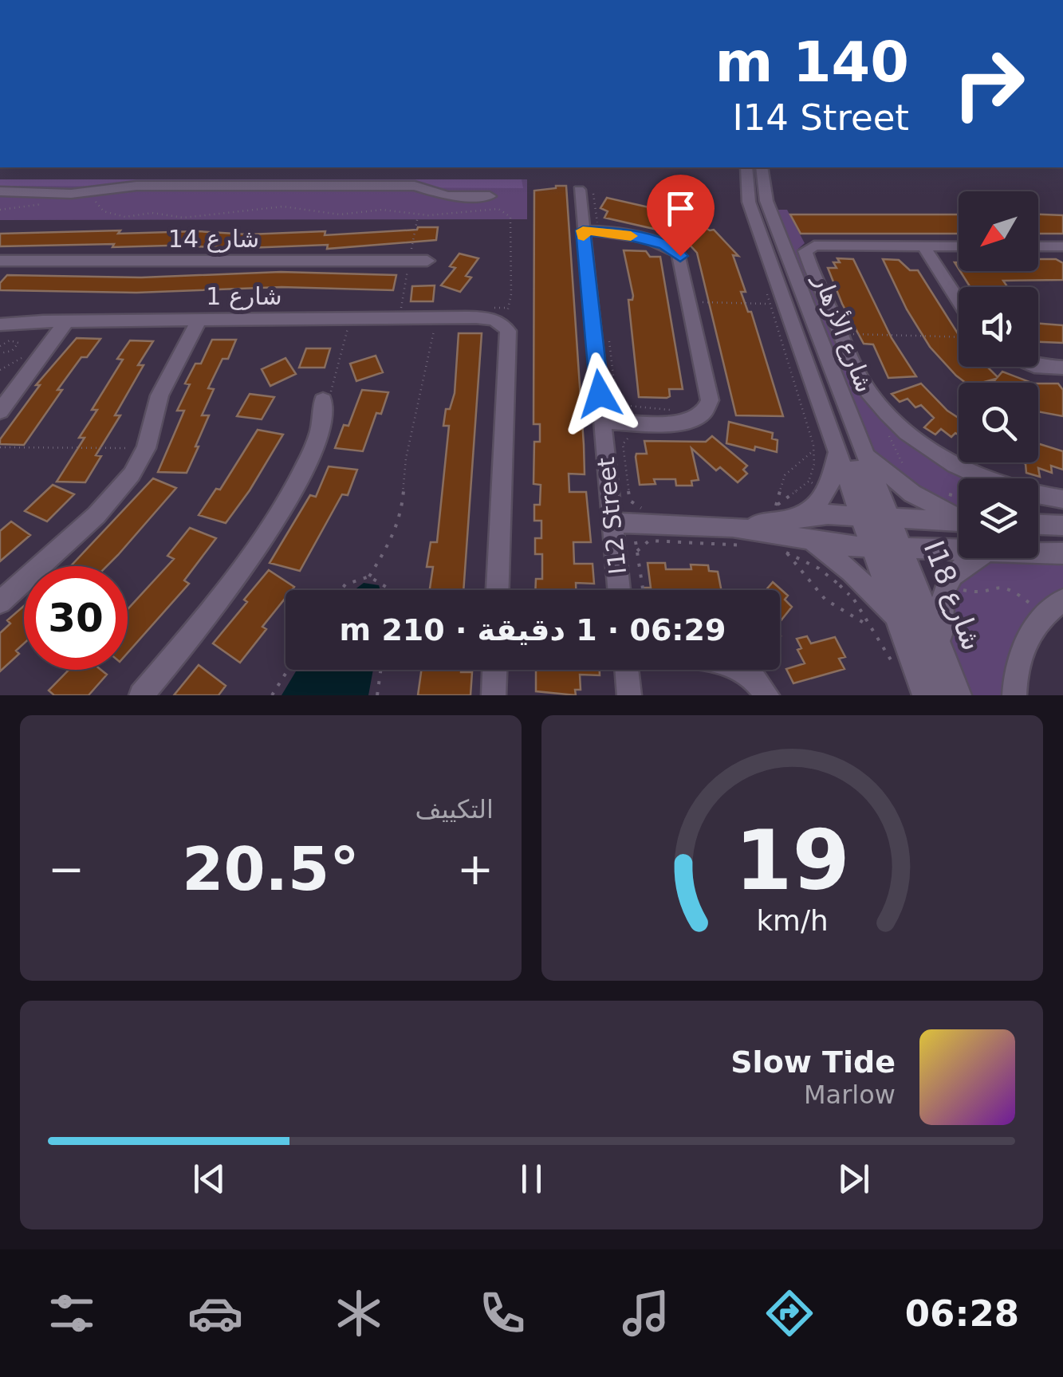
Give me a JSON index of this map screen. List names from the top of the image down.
{
  "streets": {
    "street": [
      "شارع 14",
      "شارع 1",
      "شارع الأزهار",
      "I12 Street",
      "I18 شارع"
    ]
  },
  "crossings": [
    ["شارع الأزهار", "I18 شارع"]
  ],
  "north": "bottom left",
  "page": {
    "turn": ["140 m", "I14 Street"],
    "limit": "30",
    "trip": "06:29 · 1 دقيقة · 210 m",
    "tile": "التكييف",
    "heat": ["−", "20.5°", "+"],
    "song": ["Slow Tide", "Marlow"],
    "tabs": "06:28",
    "gauge": ["19", "km/h"]
  }
}
